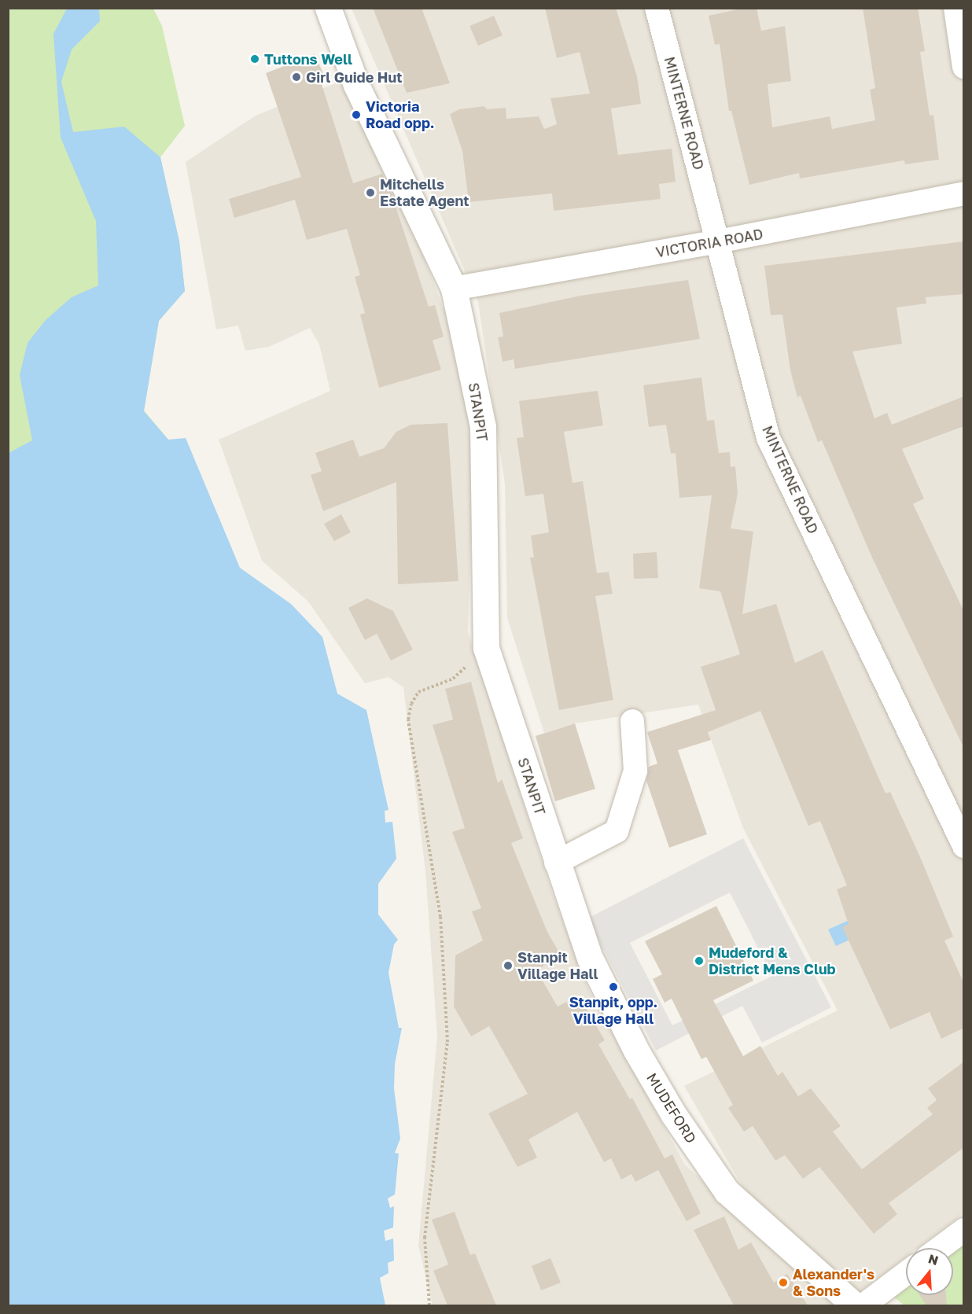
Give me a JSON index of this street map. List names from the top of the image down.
{
  "streets": {
    "street": [
      "MINTERNE ROAD",
      "VICTORIA ROAD",
      "STANPIT",
      "MUDEFORD"
    ]
  },
  "crossings": [
    ["MINTERNE ROAD", "VICTORIA ROAD"],
    ["VICTORIA ROAD", "STANPIT"],
    ["STANPIT", "MUDEFORD"]
  ],
  "places": [
    "Tuttons Well",
    "Girl Guide Hut",
    "Victoria Road opp.",
    "Mitchells Estate Agent",
    "Mudeford & District Mens Club",
    "Stanpit Village Hall",
    "Stanpit, opp. Village Hall",
    "Alexander's & Sons"
  ],
  "north": "top"
}
